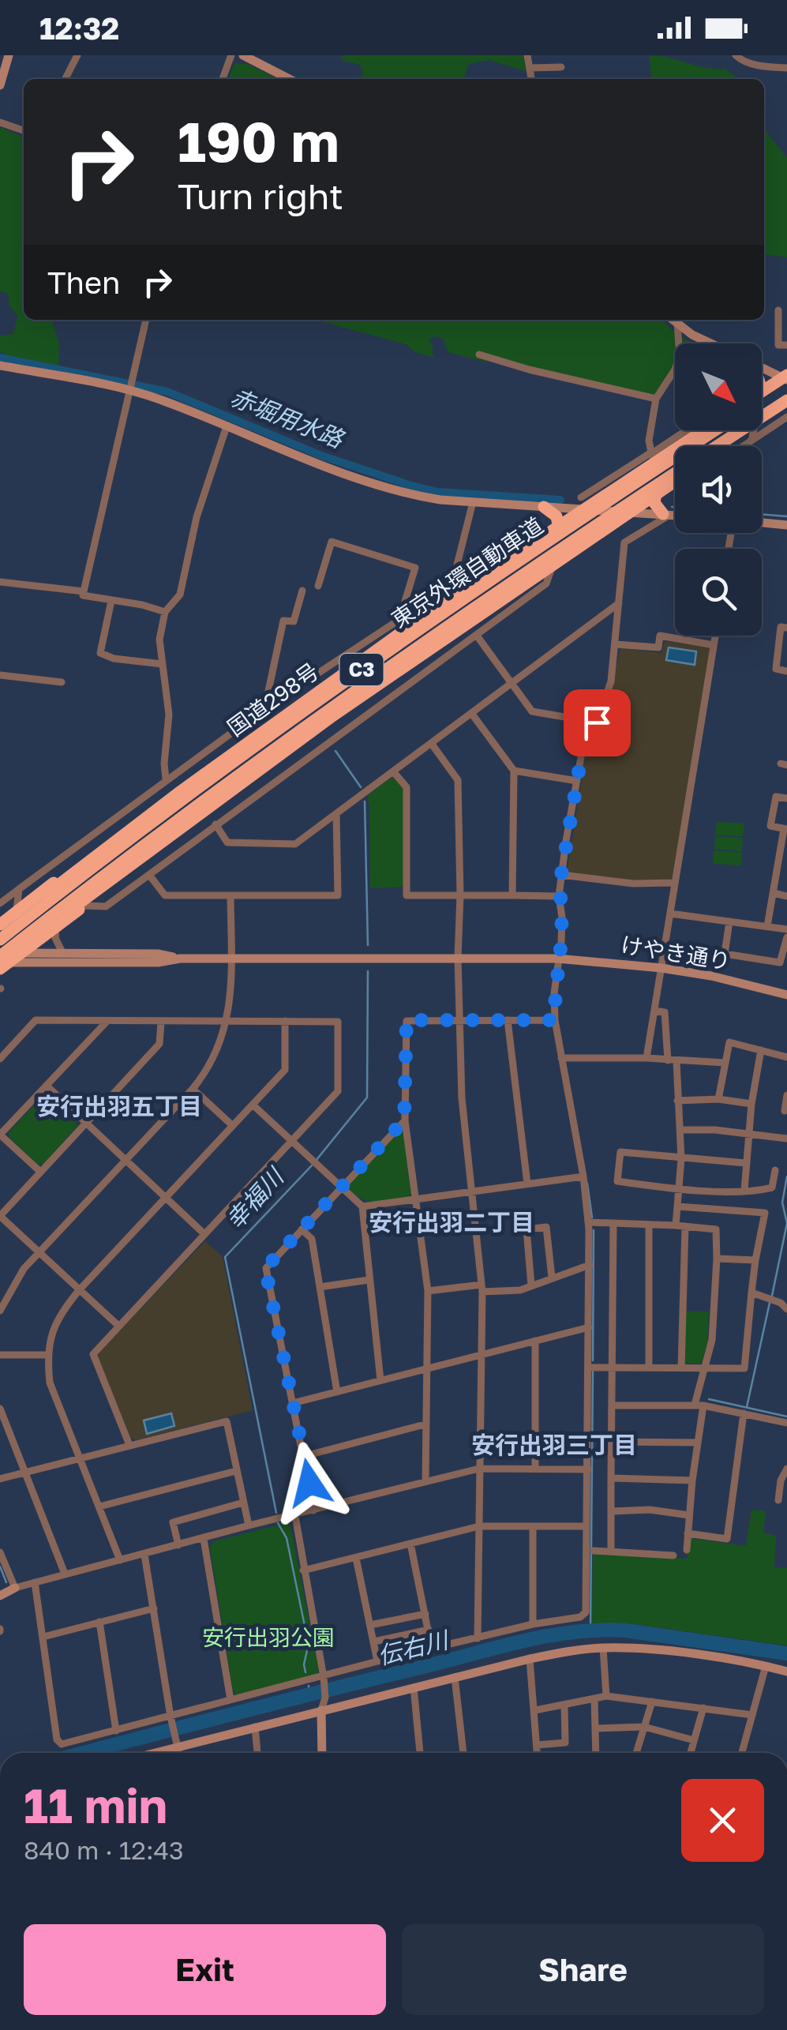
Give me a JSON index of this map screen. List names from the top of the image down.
{
  "streets": {
    "highway": ["東京外環自動車道", "C3", "国道298号"],
    "street": ["けやき通り"]
  },
  "districts": ["安行出羽五丁目", "安行出羽二丁目", "安行出羽三丁目"],
  "water": ["赤堀用水路", "幸福川", "伝右川"],
  "parks": ["安行出羽公園"],
  "north": "bottom right",
  "page": {
    "status": "12:32",
    "turn": ["190 m", "Turn right"],
    "then": "Then",
    "heading": ["11 min", "840 m · 12:43"],
    "buttons": ["Exit", "Share"]
  }
}
